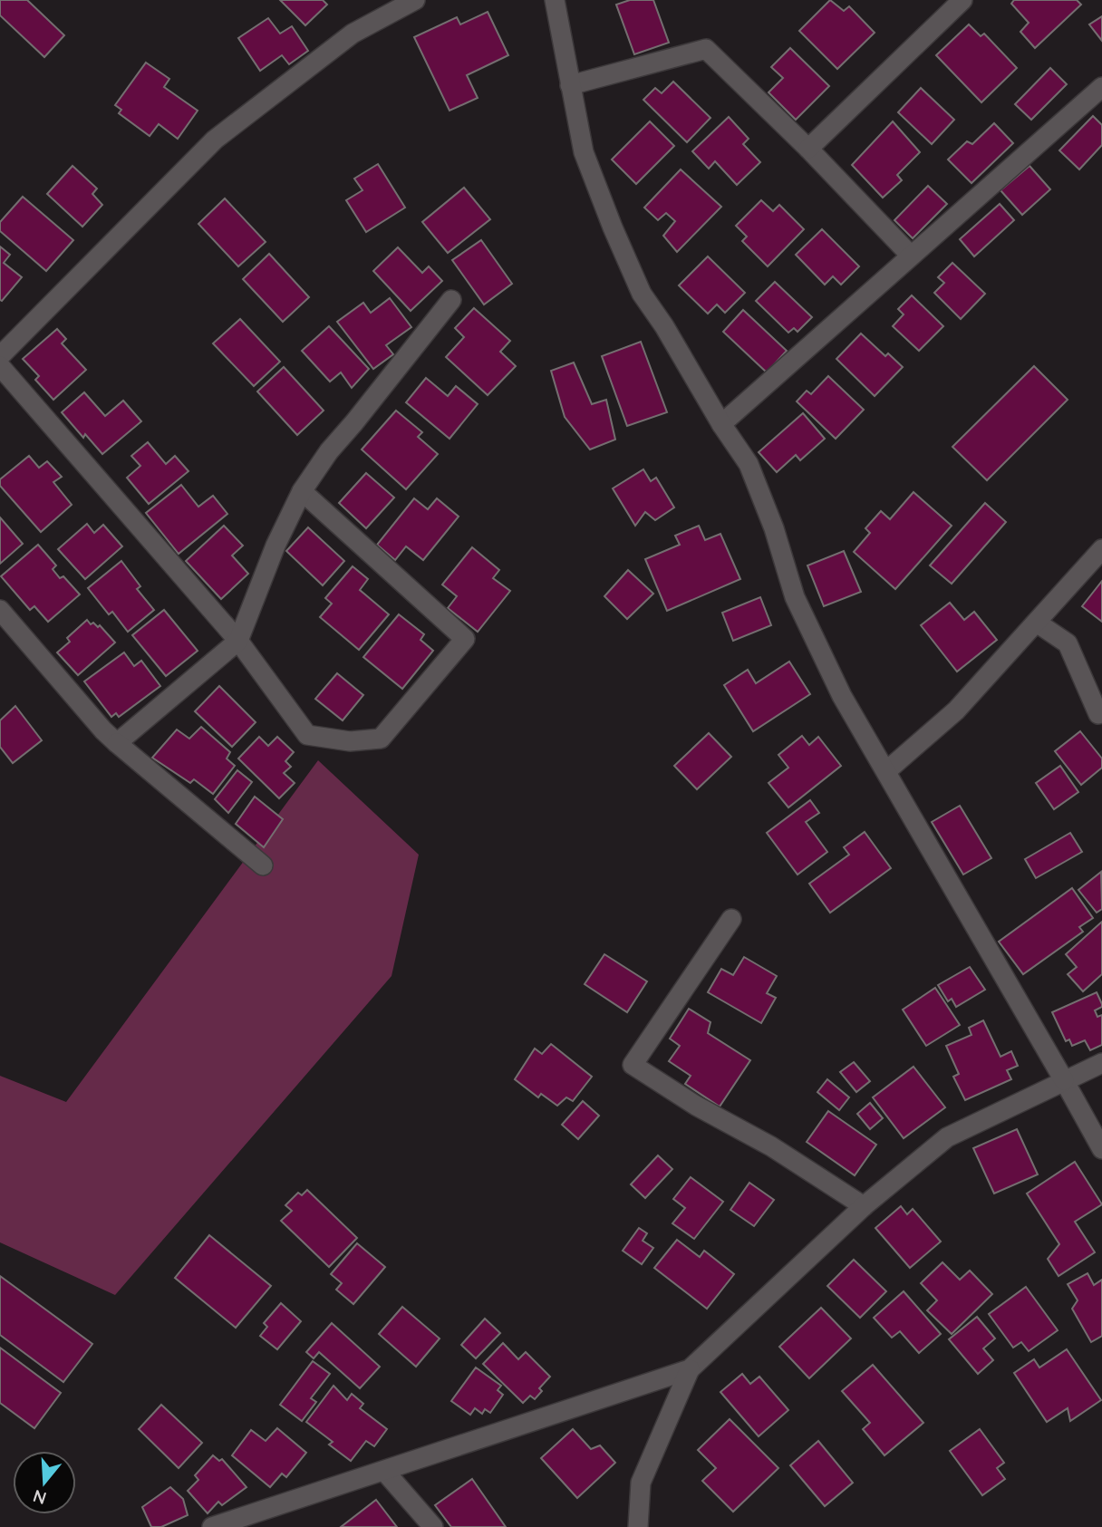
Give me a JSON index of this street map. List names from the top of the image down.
{
  "north": "bottom"
}
